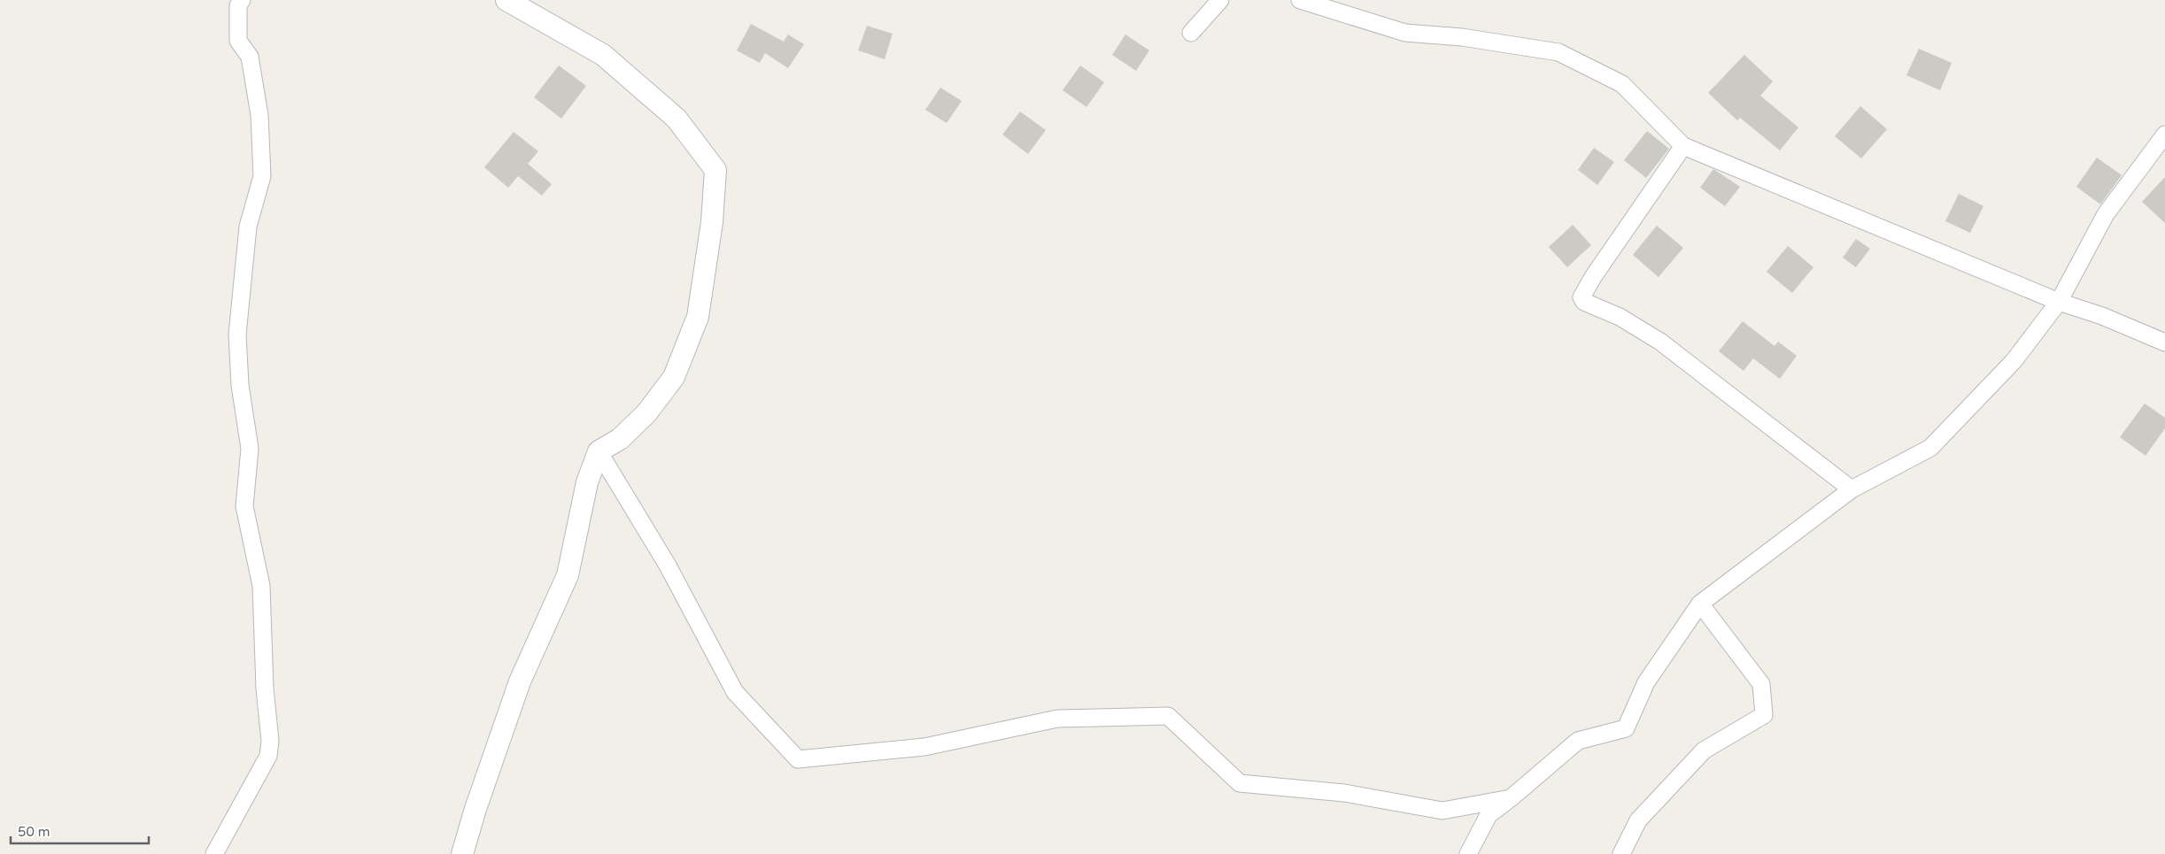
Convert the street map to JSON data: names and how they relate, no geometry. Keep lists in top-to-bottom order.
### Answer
{
  "scale_bar": "50 m"
}
